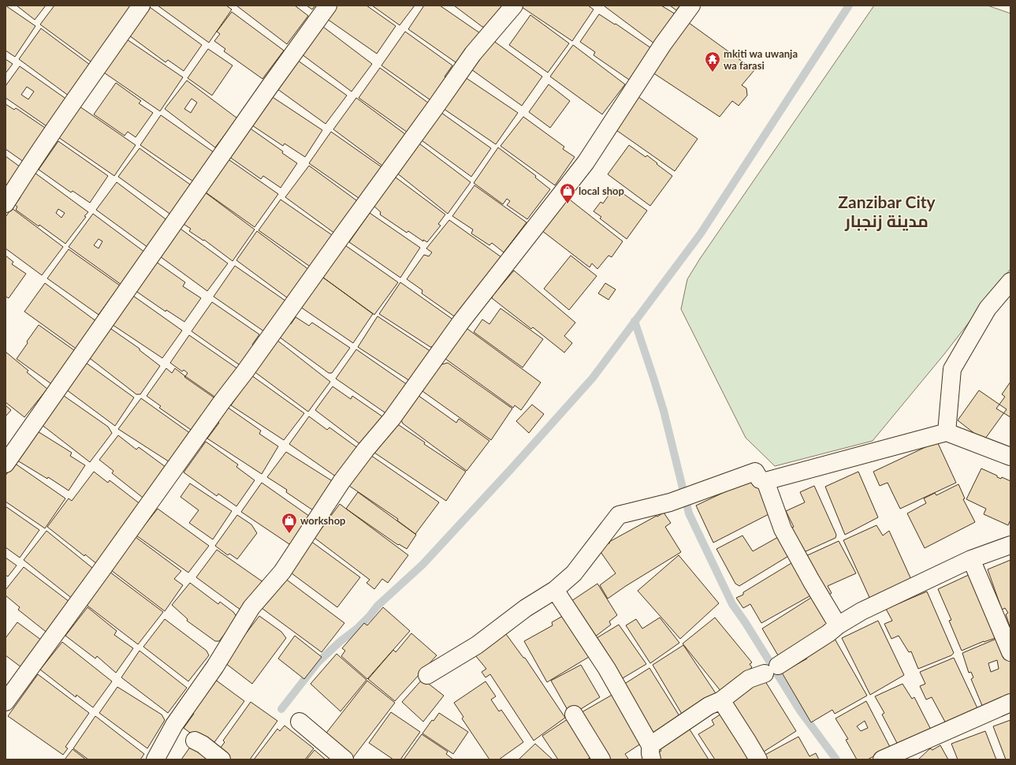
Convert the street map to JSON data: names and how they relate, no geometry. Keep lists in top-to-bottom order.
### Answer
{
  "districts": ["Zanzibar City مدينة زنجبار"],
  "places": {
    "temple": ["mkiti wa uwanja wa farasi"],
    "shop": ["local shop", "workshop"]
  }
}
